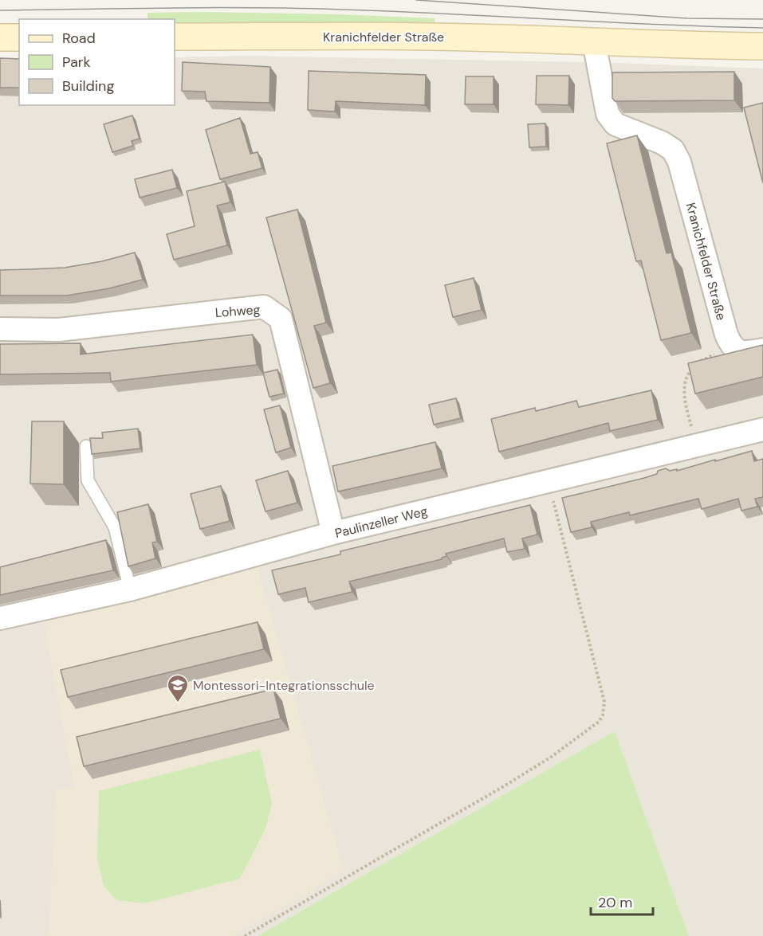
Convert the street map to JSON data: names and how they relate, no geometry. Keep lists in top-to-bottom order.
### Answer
{
  "streets": {
    "main road": ["Kranichfelder Straße"],
    "street": ["Lohweg", "Paulinzeller Weg"]
  },
  "crossings": [
    ["Lohweg", "Paulinzeller Weg"]
  ],
  "places": {
    "school or university": ["Montessori-Integrationsschule"]
  },
  "legend": ["Road", "Park", "Building"],
  "scale_bar": "20 m"
}
